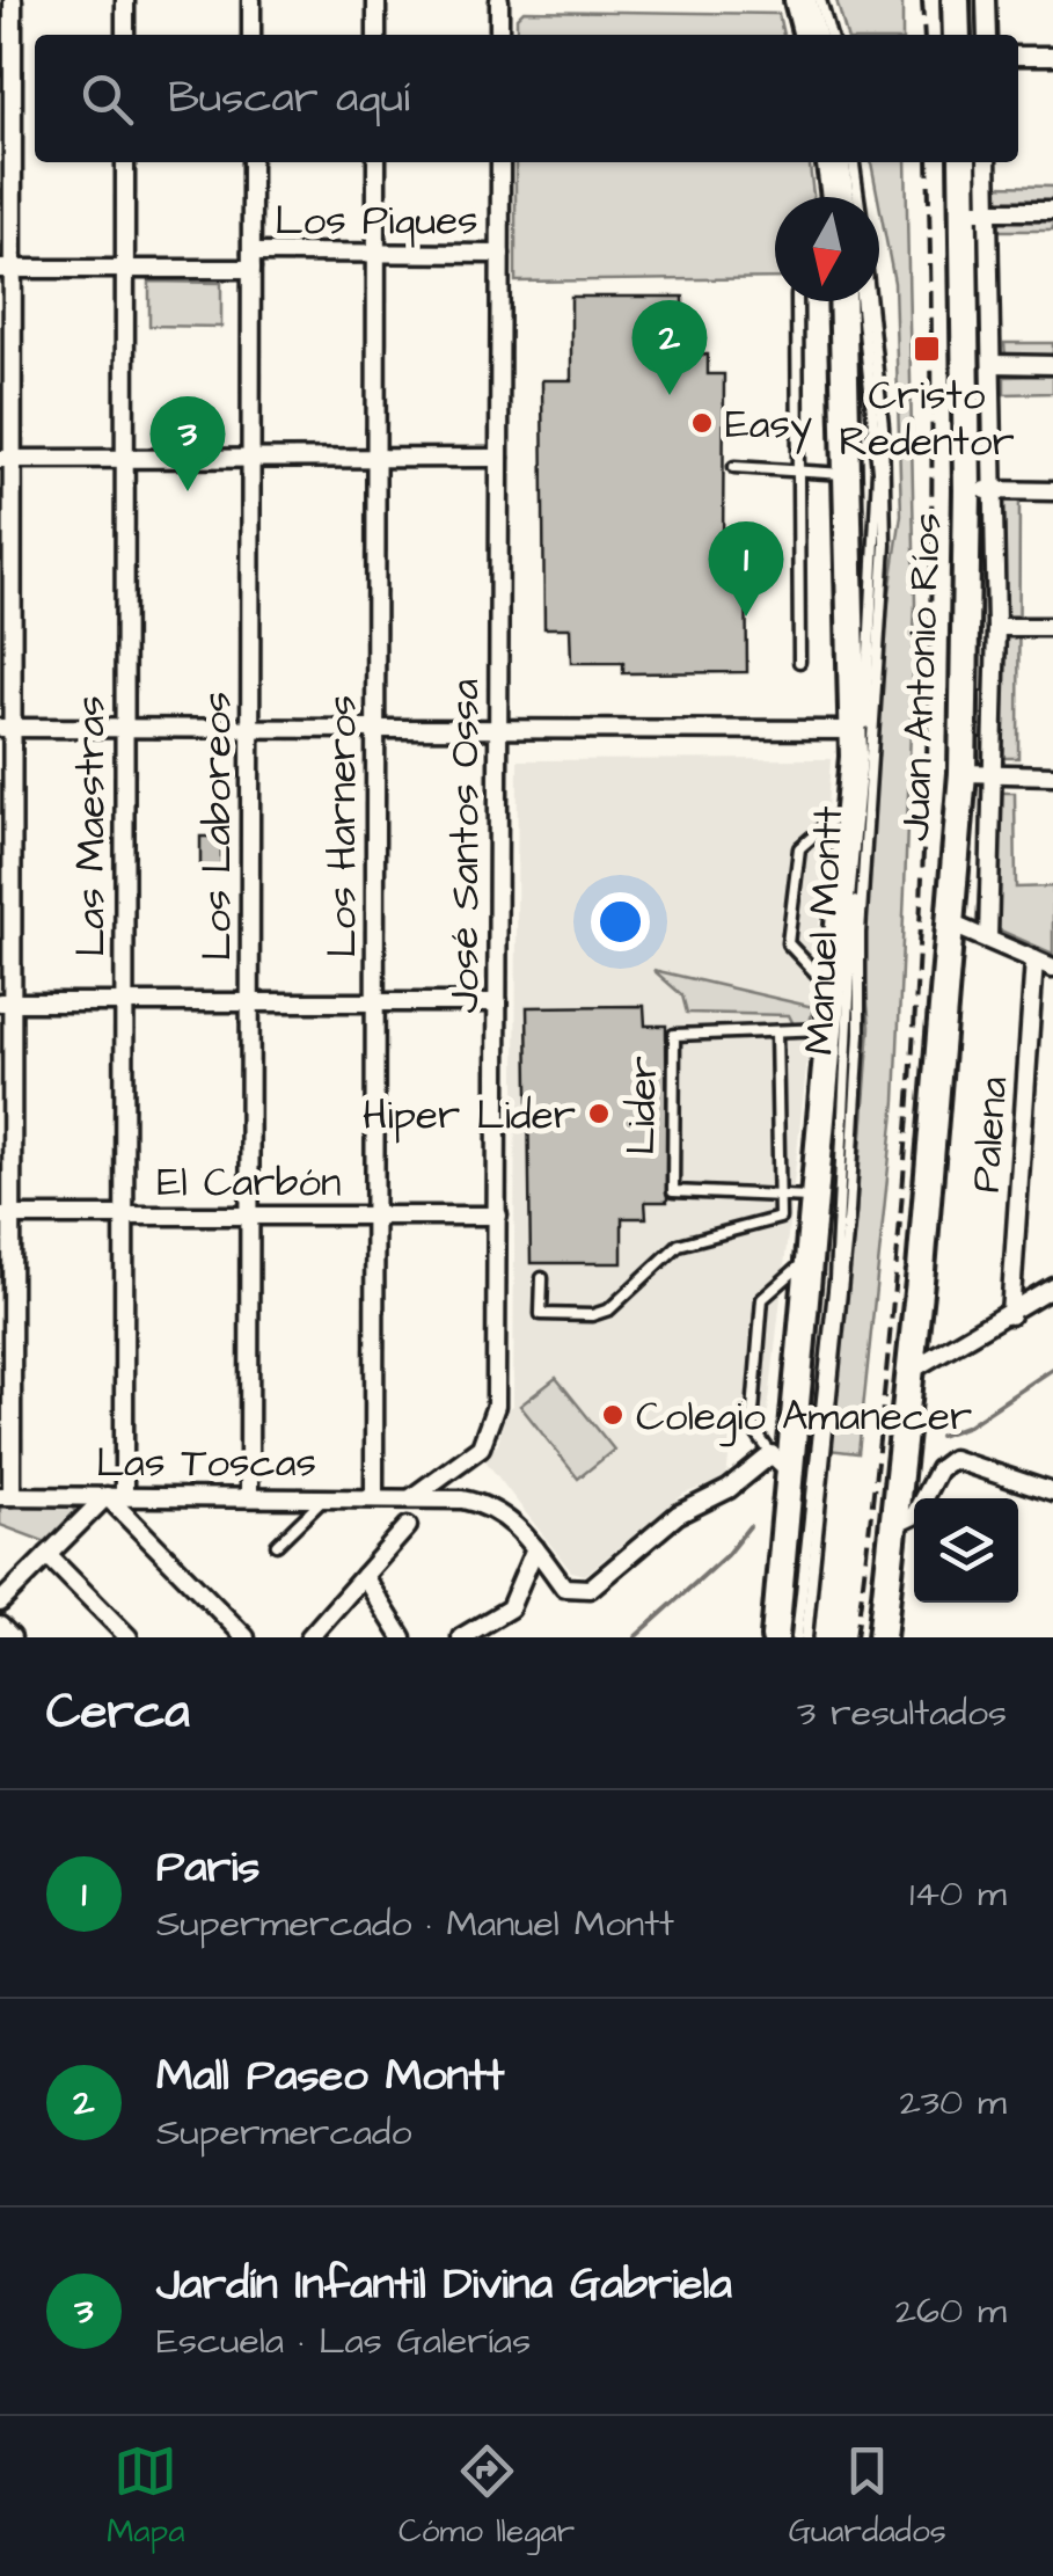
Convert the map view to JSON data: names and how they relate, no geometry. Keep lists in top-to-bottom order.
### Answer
{
  "streets": {
    "main road": ["Juan Antonio Ríos", "Manuel Montt"],
    "street": [
      "Los Piques",
      "Las Maestras",
      "Los Laboreos",
      "Los Harneros",
      "José Santos Ossa",
      "Palena",
      "El Carbón",
      "Las Toscas"
    ],
    "lane": ["Lider"]
  },
  "crossings": [
    ["Los Piques", "Las Maestras"],
    ["Los Piques", "Los Laboreos"],
    ["Los Piques", "Los Harneros"],
    ["Los Piques", "José Santos Ossa"],
    ["Las Maestras", "El Carbón"],
    ["Las Maestras", "Las Toscas"],
    ["Los Laboreos", "El Carbón"],
    ["Los Laboreos", "Las Toscas"],
    ["Los Harneros", "El Carbón"],
    ["Los Harneros", "Las Toscas"],
    ["José Santos Ossa", "El Carbón"],
    ["José Santos Ossa", "Las Toscas"],
    ["Manuel Montt", "Lider"],
    ["Manuel Montt", "Las Toscas"]
  ],
  "places": {
    "transit": ["Cristo Redentor"],
    "other": ["Easy", "Hiper Lider", "Colegio Amanecer"]
  },
  "north": "bottom",
  "page": {
    "search": "Buscar aquí",
    "pins": ["2", "3", "1"],
    "heading": ["Cerca", "3 resultados"],
    "list": [
      {
        "mark": "1",
        "name": "Paris",
        "note": "Supermercado · Manuel Montt",
        "value": "140 m"
      },
      {
        "mark": "2",
        "name": "Mall Paseo Montt",
        "note": "Supermercado",
        "value": "230 m"
      },
      {
        "mark": "3",
        "name": "Jardín Infantil Divina Gabriela",
        "note": "Escuela · Las Galerías",
        "value": "260 m"
      }
    ],
    "nav": ["Mapa", "Cómo llegar", "Guardados"]
  }
}
